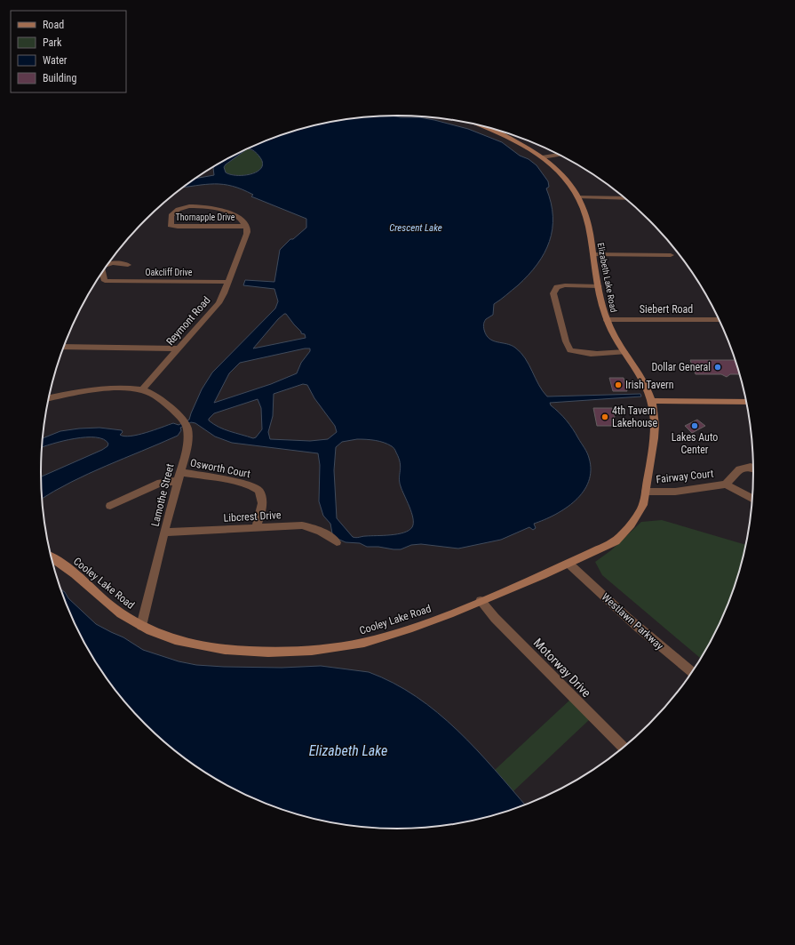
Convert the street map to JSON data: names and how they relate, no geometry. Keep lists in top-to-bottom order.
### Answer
{
  "streets": {
    "main road": ["Elizabeth Lake Road", "Cooley Lake Road"],
    "street": [
      "Thornapple Drive",
      "Oakcliff Drive",
      "Siebert Road",
      "Reymont Road",
      "Osworth Court",
      "Fairway Court",
      "Lamothe Street",
      "Libcrest Drive",
      "Westlawn Parkway",
      "Motorway Drive"
    ]
  },
  "crossings": [
    ["Thornapple Drive", "Reymont Road"],
    ["Oakcliff Drive", "Reymont Road"],
    ["Elizabeth Lake Road", "Siebert Road"],
    ["Elizabeth Lake Road", "Cooley Lake Road"],
    ["Reymont Road", "Lamothe Street"],
    ["Osworth Court", "Lamothe Street"],
    ["Osworth Court", "Libcrest Drive"],
    ["Fairway Court", "Cooley Lake Road"],
    ["Lamothe Street", "Libcrest Drive"],
    ["Lamothe Street", "Cooley Lake Road"],
    ["Cooley Lake Road", "Westlawn Parkway"],
    ["Cooley Lake Road", "Motorway Drive"]
  ],
  "water": ["Crescent Lake", "Elizabeth Lake"],
  "places": [
    "Dollar General",
    "Irish Tavern",
    "4th Tavern Lakehouse",
    "Lakes Auto Center"
  ],
  "legend": [
    "Road",
    "Park",
    "Water",
    "Building"
  ]
}
